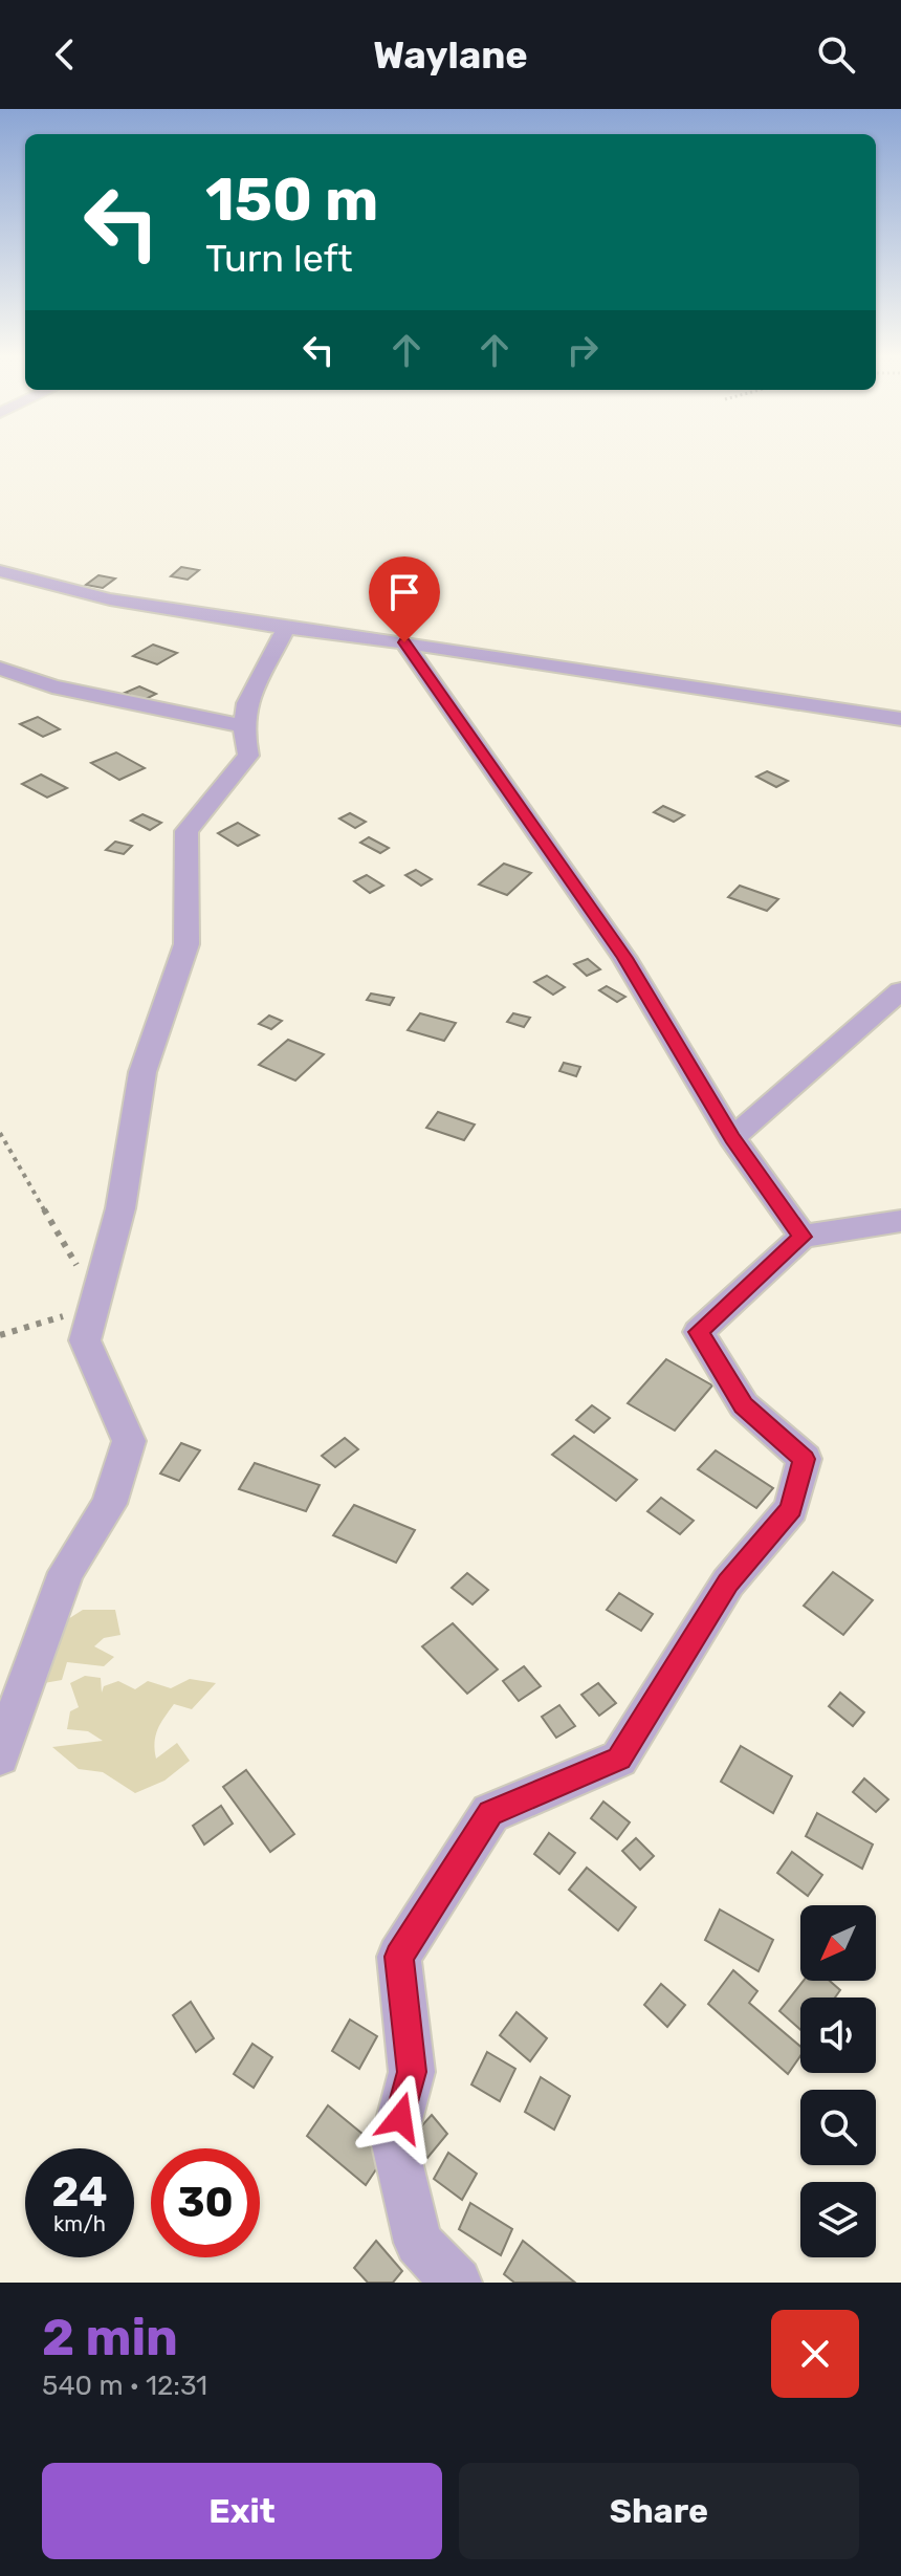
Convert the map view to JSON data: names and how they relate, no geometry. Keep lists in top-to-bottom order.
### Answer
{
  "north": "bottom left",
  "page": {
    "header": "Waylane",
    "turn": ["150 m", "Turn left"],
    "speed": "24 km/h",
    "limit": "30",
    "heading": ["2 min", "540 m · 12:31"],
    "buttons": ["Exit", "Share"]
  }
}
